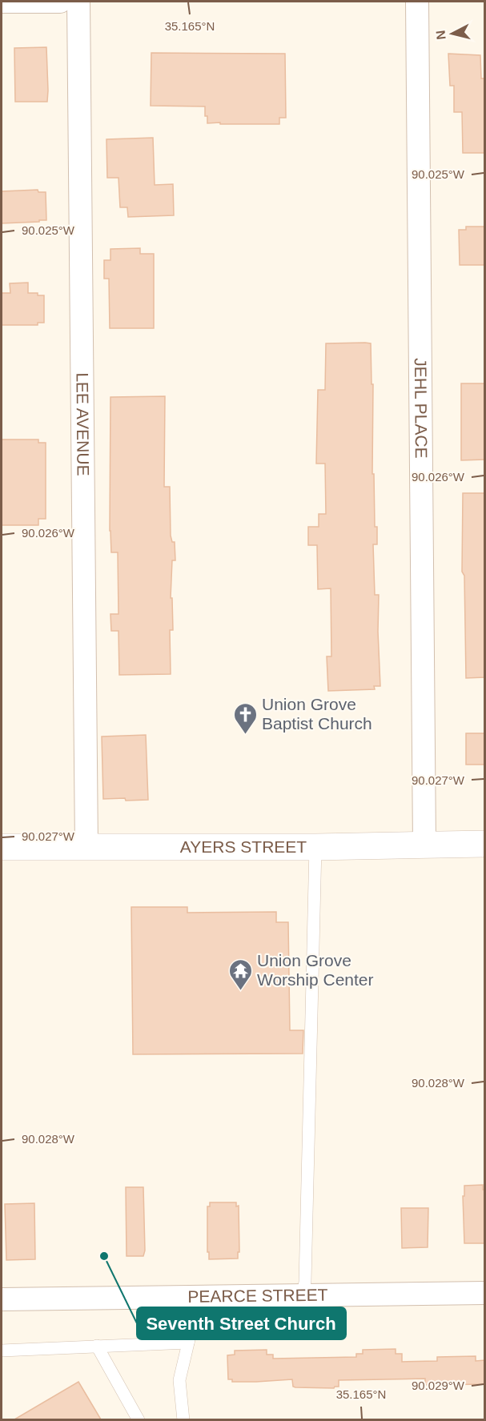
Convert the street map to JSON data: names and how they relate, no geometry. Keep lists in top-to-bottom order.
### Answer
{
  "streets": {
    "street": [
      "JEHL PLACE",
      "LEE AVENUE",
      "AYERS STREET",
      "PEARCE STREET"
    ]
  },
  "crossings": [
    ["JEHL PLACE", "AYERS STREET"],
    ["LEE AVENUE", "AYERS STREET"]
  ],
  "places": {
    "church": ["Union Grove Baptist Church"],
    "temple": ["Union Grove Worship Center"],
    "other": ["Seventh Street Church"]
  },
  "north": "left",
  "coordinates": [
    "35.165°N",
    "90.025°W",
    "90.026°W",
    "90.027°W",
    "90.028°W",
    "90.029°W"
  ]
}
